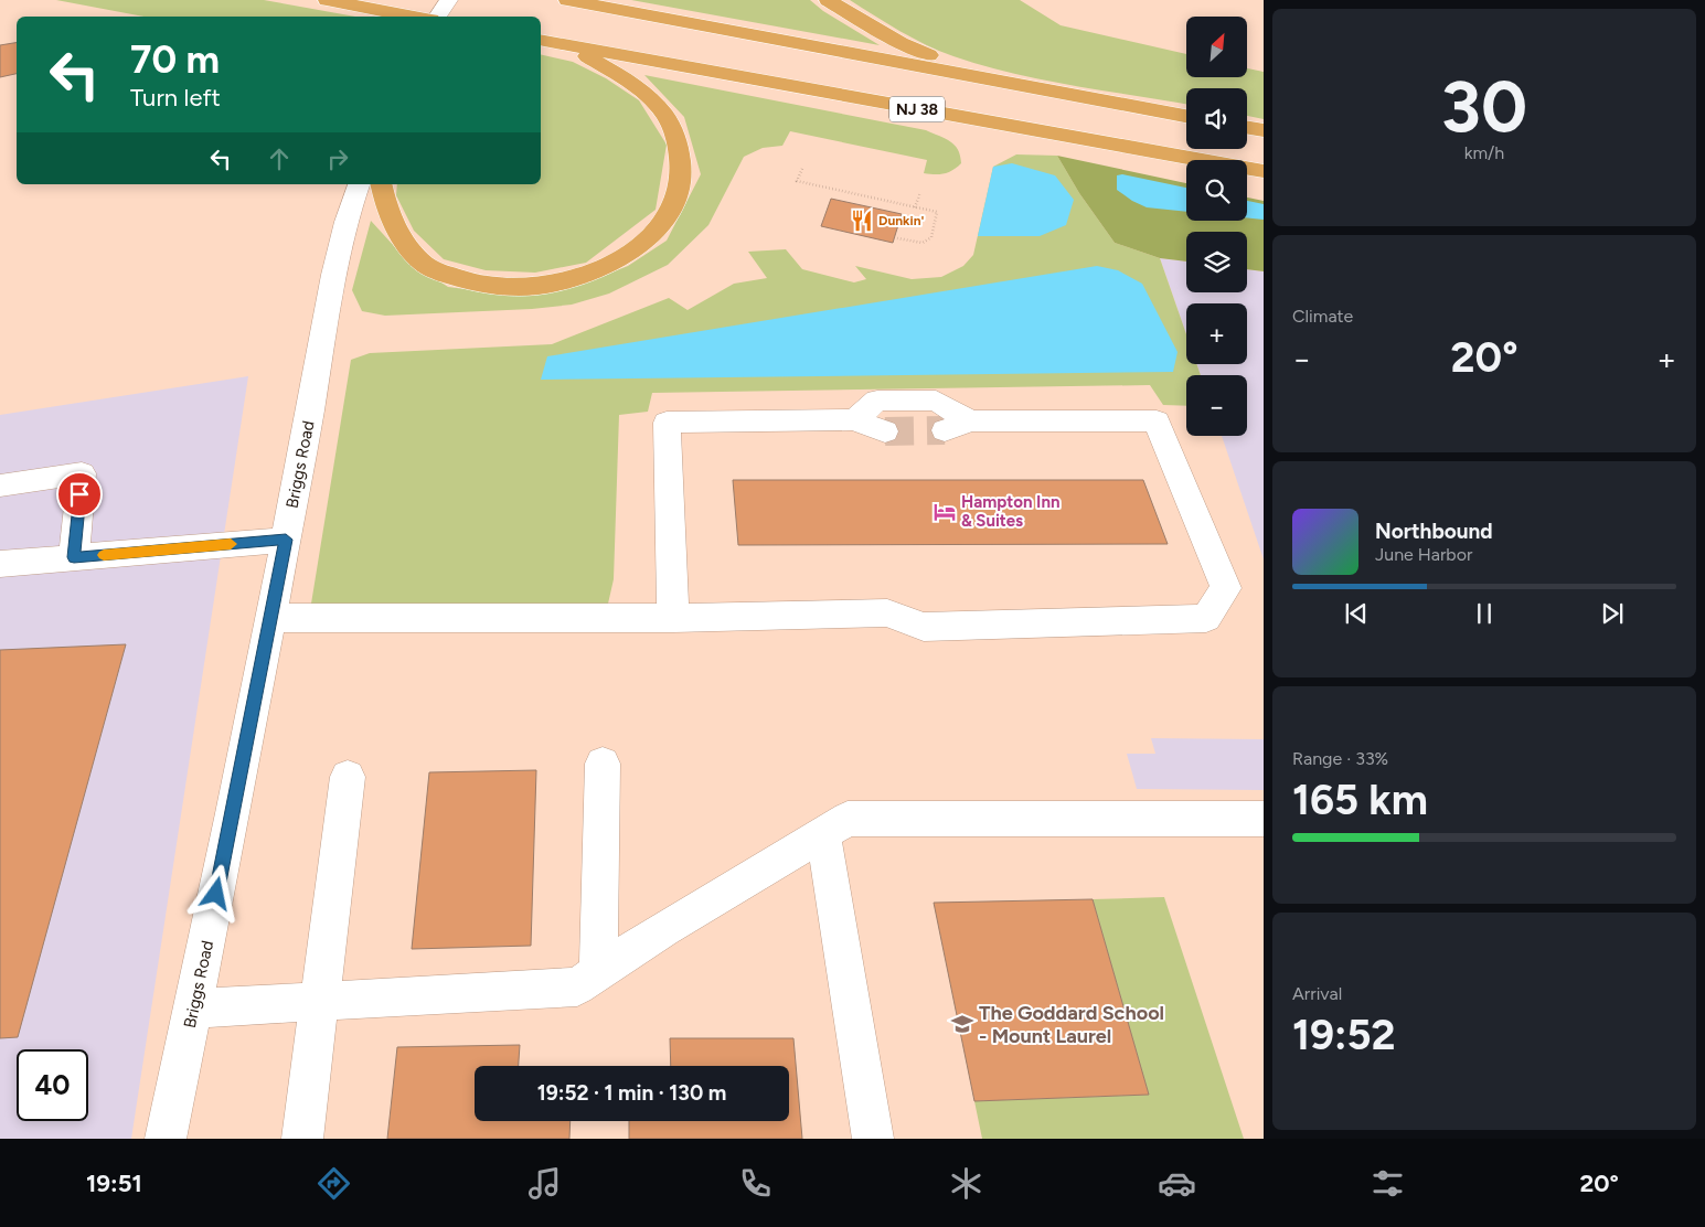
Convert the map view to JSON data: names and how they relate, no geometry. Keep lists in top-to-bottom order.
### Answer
{
  "streets": {
    "highway": ["NJ 38"],
    "street": ["Briggs Road"]
  },
  "places": {
    "restaurant": ["Dunkin'"],
    "hotel": ["Hampton Inn & Suites"],
    "school or university": ["The Goddard School - Mount Laurel"]
  },
  "north": "top right",
  "page": {
    "tile": [
      ["30", "km/h"],
      "Climate",
      ["Range · 33%", "165 km"],
      ["Arrival", "19:52"]
    ],
    "map_buttons": ["+", "−"],
    "turn": ["70 m", "Turn left"],
    "heat": ["−", "20°", "+"],
    "song": ["Northbound", "June Harbor"],
    "limit": "40",
    "trip": "19:52 · 1 min · 130 m",
    "tabs": ["19:51", "20°"]
  }
}
